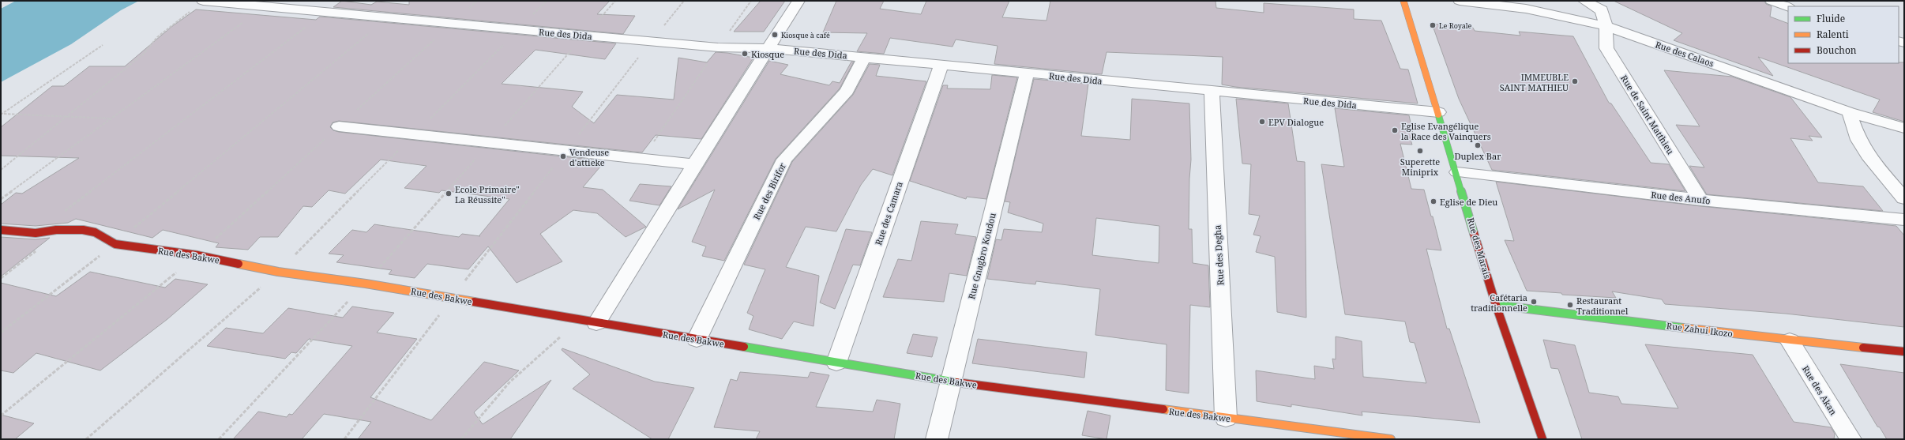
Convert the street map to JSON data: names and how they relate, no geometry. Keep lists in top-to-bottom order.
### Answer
{
  "streets": {
    "street": [
      "Rue des Dida",
      "Rue des Calaos",
      "Rue de Saint Matthieu",
      "Rue des Birifor",
      "Rue des Anufo",
      "Rue des Camara",
      "Rue des Marais",
      "Rue des Bakwe",
      "Rue des Degha",
      "Rue Gnagbro Koudou",
      "Rue Zahui Ikozo",
      "Rue des Akan"
    ]
  },
  "crossings": [
    ["Rue des Dida", "Rue des Birifor"],
    ["Rue des Dida", "Rue des Camara"],
    ["Rue des Dida", "Rue des Marais"],
    ["Rue des Dida", "Rue des Degha"],
    ["Rue des Dida", "Rue Gnagbro Koudou"],
    ["Rue des Calaos", "Rue de Saint Matthieu"],
    ["Rue de Saint Matthieu", "Rue des Anufo"],
    ["Rue des Birifor", "Rue des Bakwe"],
    ["Rue des Anufo", "Rue des Marais"],
    ["Rue des Camara", "Rue des Bakwe"],
    ["Rue des Marais", "Rue Zahui Ikozo"],
    ["Rue des Bakwe", "Rue des Degha"],
    ["Rue des Bakwe", "Rue Gnagbro Koudou"],
    ["Rue Zahui Ikozo", "Rue des Akan"]
  ],
  "places": [
    "Le Royale",
    "Kiosque à café",
    "Kiosque",
    "IMMEUBLE SAINT MATHIEU",
    "EPV Dialogue",
    "Eglise Evangélique la Race des Vainquers",
    "Duplex Bar",
    "Superette Miniprix",
    "Vendeuse d'attieke",
    "Ecole Primaire\" La Réussite\"",
    "Eglise de Dieu",
    "Cafétaria traditionnelle",
    "Restaurant Traditionnel"
  ],
  "legend": ["Fluide", "Ralenti", "Bouchon"]
}
